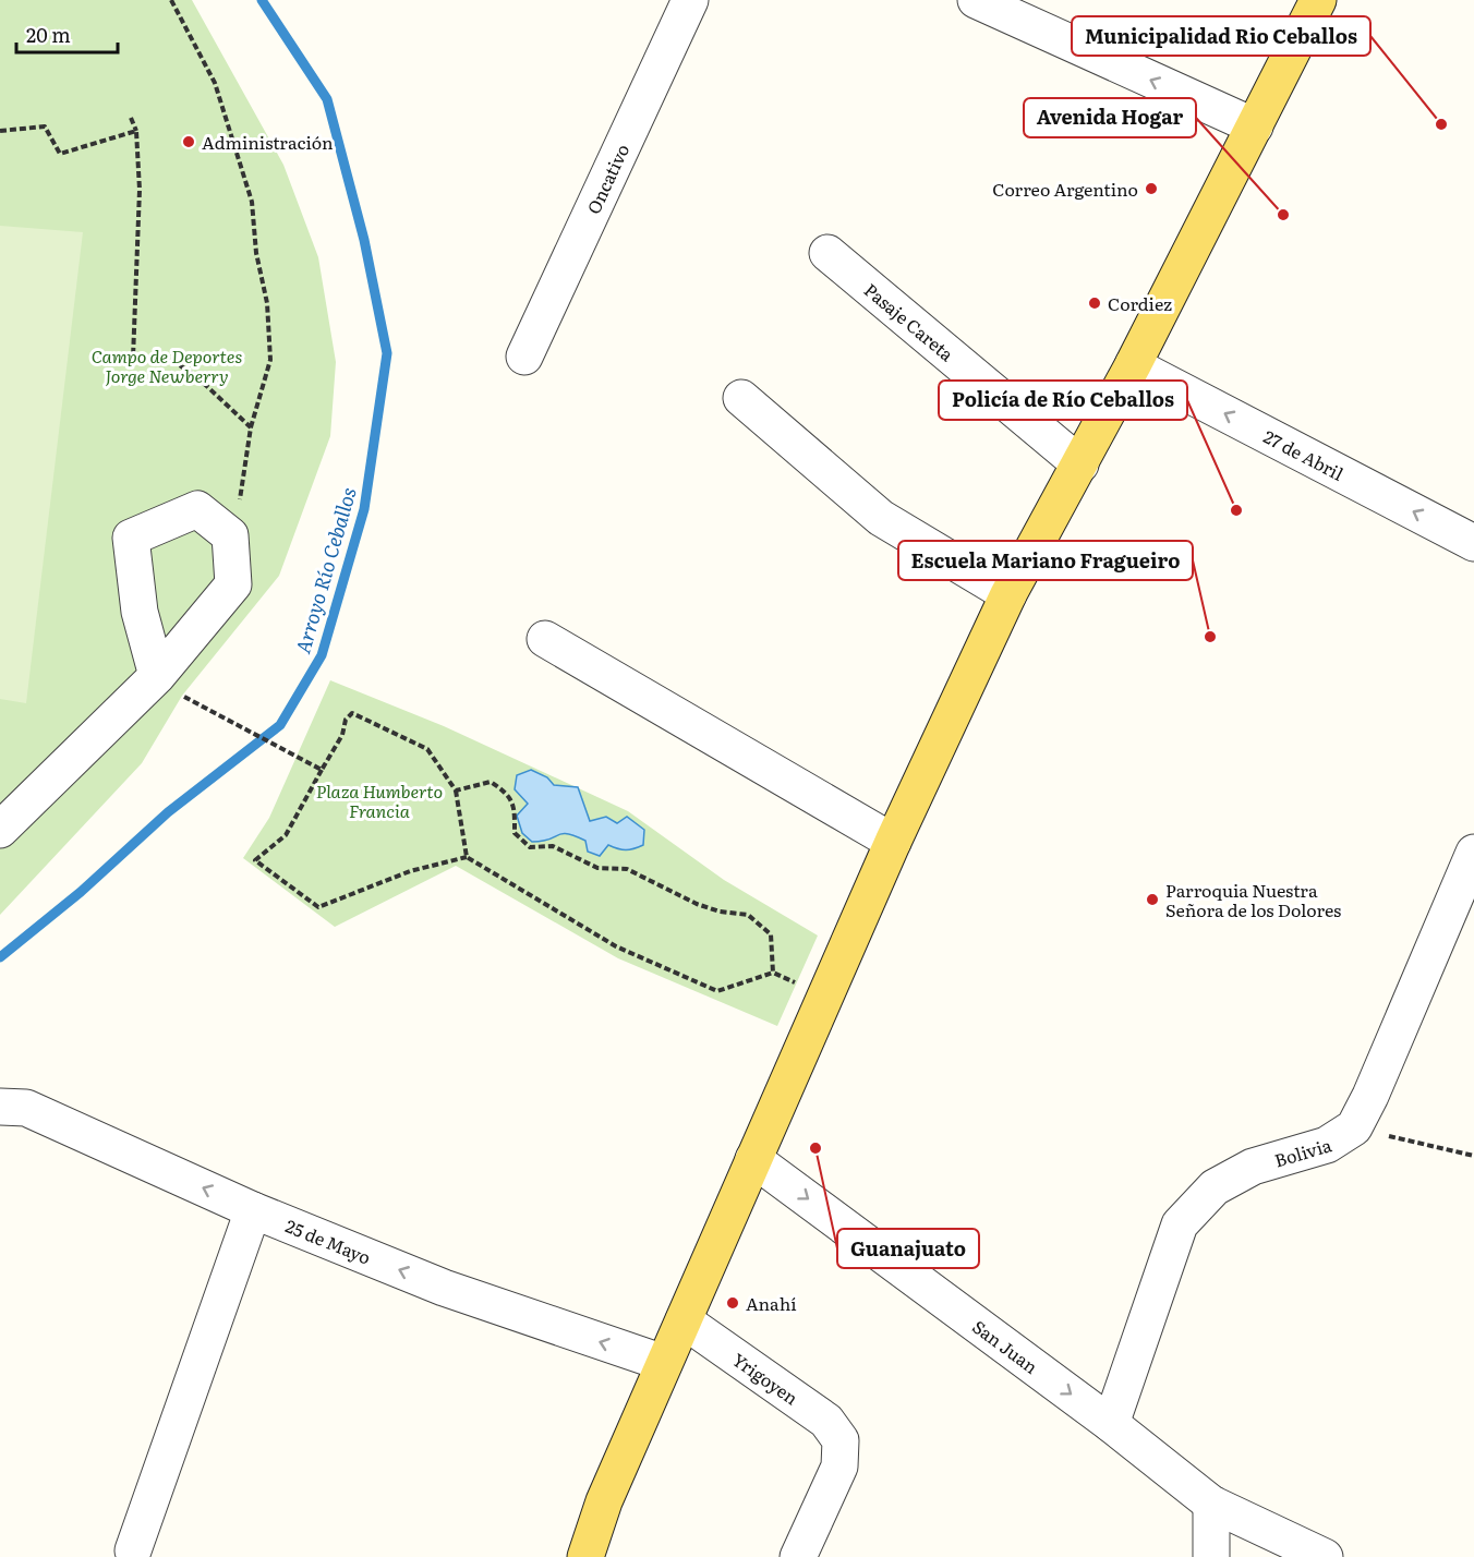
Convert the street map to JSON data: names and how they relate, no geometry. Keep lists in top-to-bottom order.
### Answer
{
  "streets": {
    "street": [
      "Oncativo",
      "Pasaje Careta",
      "27 de Abril",
      "Bolivia",
      "25 de Mayo",
      "San Juan",
      "Yrigoyen"
    ]
  },
  "crossings": [
    ["Bolivia", "San Juan"]
  ],
  "one_way": ["27 de Abril", "25 de Mayo", "San Juan"],
  "water": ["Arroyo Río Ceballos"],
  "parks": ["Campo de Deportes Jorge Newberry", "Plaza Humberto Francia"],
  "places": [
    "Municipalidad Rio Ceballos",
    "Administración",
    "Correo Argentino",
    "Avenida Hogar",
    "Cordiez",
    "Policía de Río Ceballos",
    "Escuela Mariano Fragueiro",
    "Parroquia Nuestra Señora de los Dolores",
    "Guanajuato",
    "Anahí"
  ],
  "scale_bar": "20 m"
}
